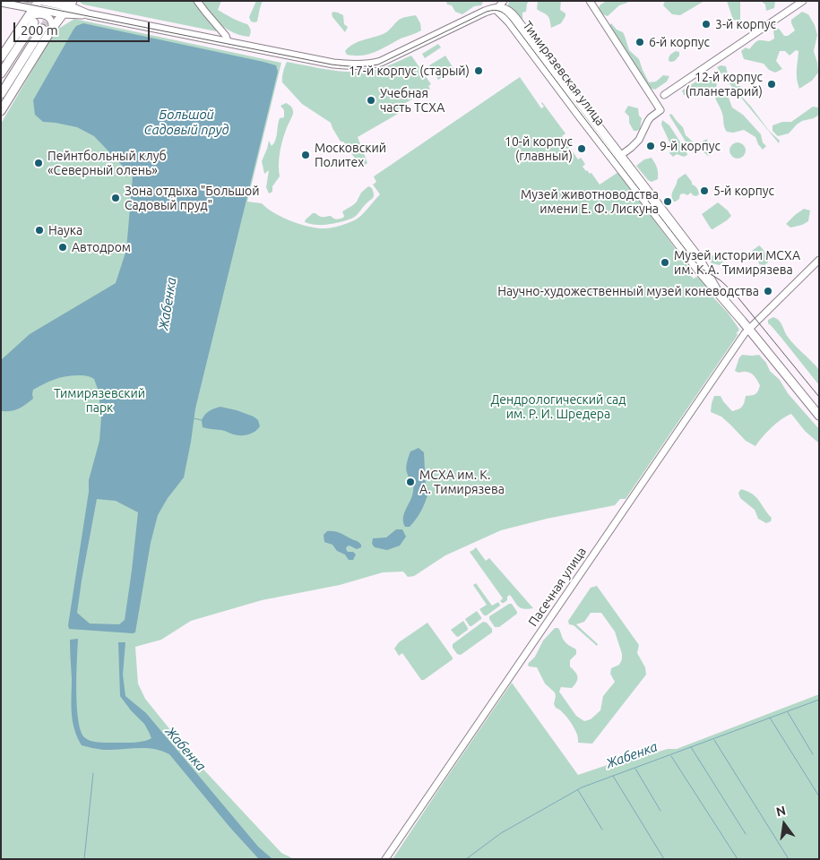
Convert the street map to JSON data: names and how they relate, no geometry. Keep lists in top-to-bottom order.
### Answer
{
  "streets": {
    "main road": ["Тимирязевская улица"],
    "street": ["Пасечная улица"]
  },
  "crossings": [
    ["Тимирязевская улица", "Пасечная улица"]
  ],
  "water": ["Большой Садовый пруд", "Жабенка"],
  "parks": ["Тимирязевский парк", "Дендрологический сад им. Р. И. Шредера"],
  "places": [
    "3-й корпус",
    "6-й корпус",
    "17-й корпус (старый)",
    "12-й корпус (планетарий)",
    "Учебная часть ТСХА",
    "9-й корпус",
    "10-й корпус (главный)",
    "Московский Политех",
    "Пейнтбольный клуб «Северный олень»",
    "5-й корпус",
    "Зона отдыха \"Большой Садовый пруд\"",
    "Музей животноводства имени Е. Ф. Лискуна",
    "Наука",
    "Автодром",
    "Музей истории МСХА им. К.А. Тимирязева",
    "Научно-художественный музей коневодства",
    "МСХА им. К. А. Тимирязева"
  ],
  "scale_bar": "200 m",
  "north": "top"
}
